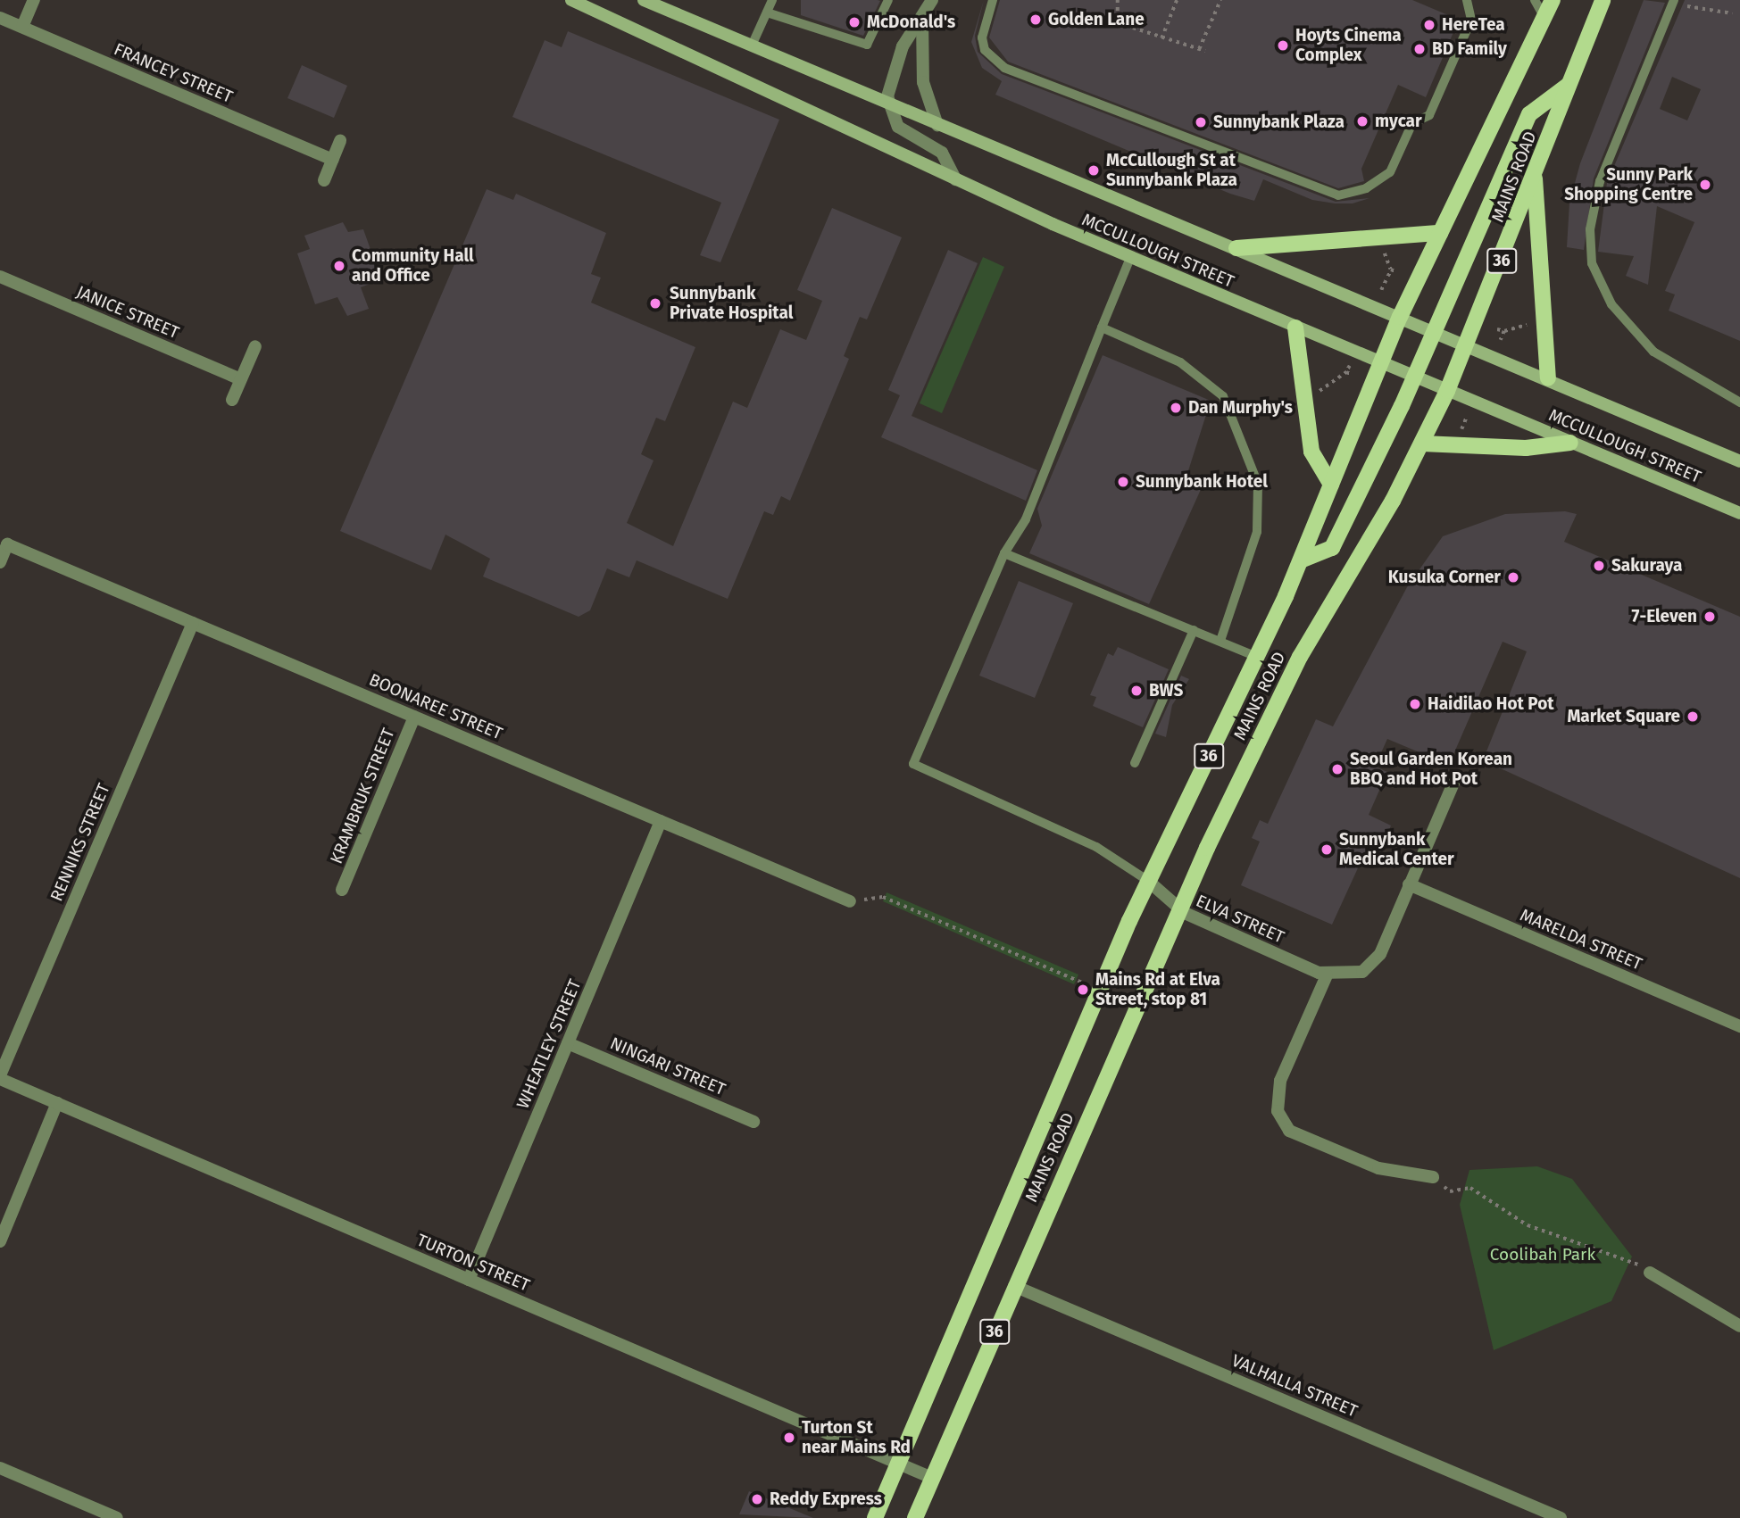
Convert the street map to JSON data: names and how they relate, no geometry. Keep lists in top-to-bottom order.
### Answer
{
  "streets": {
    "main road": ["MAINS ROAD", "MCCULLOUGH STREET", "36"],
    "street": [
      "FRANCEY STREET",
      "JANICE STREET",
      "BOONAREE STREET",
      "KRAMBRUK STREET",
      "RENNIKS STREET",
      "ELVA STREET",
      "MARELDA STREET",
      "WHEATLEY STREET",
      "NINGARI STREET",
      "TURTON STREET",
      "VALHALLA STREET"
    ]
  },
  "crossings": [
    ["MAINS ROAD", "MCCULLOUGH STREET"],
    ["MAINS ROAD", "ELVA STREET"],
    ["MAINS ROAD", "TURTON STREET"],
    ["MAINS ROAD", "VALHALLA STREET"],
    ["BOONAREE STREET", "KRAMBRUK STREET"],
    ["BOONAREE STREET", "RENNIKS STREET"],
    ["BOONAREE STREET", "WHEATLEY STREET"],
    ["RENNIKS STREET", "TURTON STREET"],
    ["WHEATLEY STREET", "NINGARI STREET"],
    ["WHEATLEY STREET", "TURTON STREET"]
  ],
  "parks": ["Coolibah Park"],
  "places": [
    "Golden Lane",
    "McDonald's",
    "HereTea",
    "Hoyts Cinema Complex",
    "BD Family",
    "mycar",
    "Sunnybank Plaza",
    "McCullough St at Sunnybank Plaza",
    "Sunny Park Shopping Centre",
    "Community Hall and Office",
    "Sunnybank Private Hospital",
    "Dan Murphy's",
    "Sunnybank Hotel",
    "Sakuraya",
    "Kusuka Corner",
    "7-Eleven",
    "BWS",
    "Haidilao Hot Pot",
    "Market Square",
    "Seoul Garden Korean BBQ and Hot Pot",
    "Sunnybank Medical Center",
    "Mains Rd at Elva Street, stop 81",
    "Turton St near Mains Rd",
    "Reddy Express"
  ]
}
